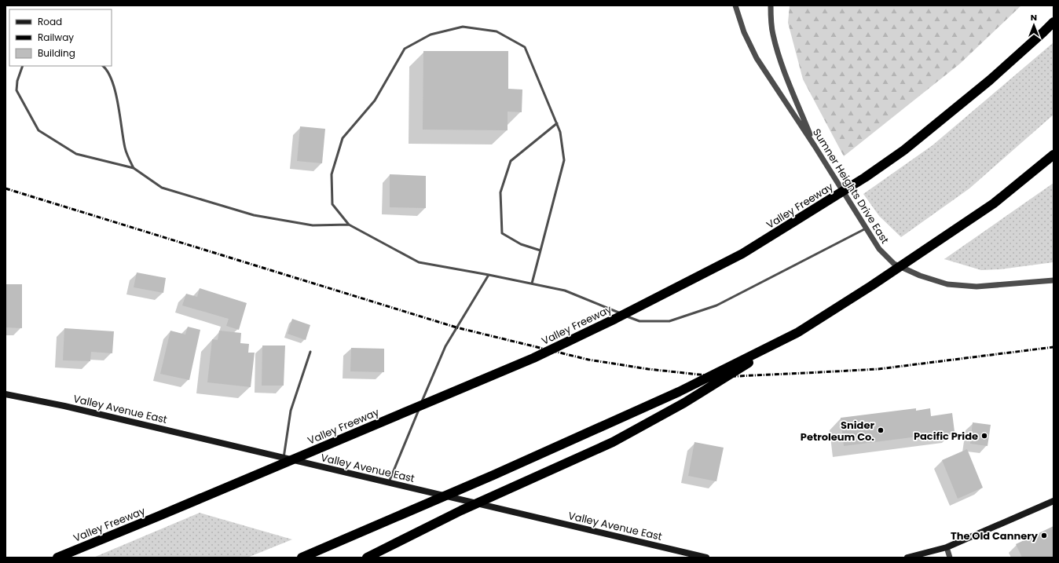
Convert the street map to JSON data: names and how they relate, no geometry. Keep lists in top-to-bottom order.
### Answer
{
  "streets": {
    "highway": ["Valley Freeway"],
    "main road": ["Valley Avenue East"],
    "street": ["Sumner Heights Drive East"]
  },
  "places": ["Snider Petroleum Co.", "Pacific Pride", "The Old Cannery"],
  "legend": ["Road", "Railway", "Building"],
  "north": "top"
}
